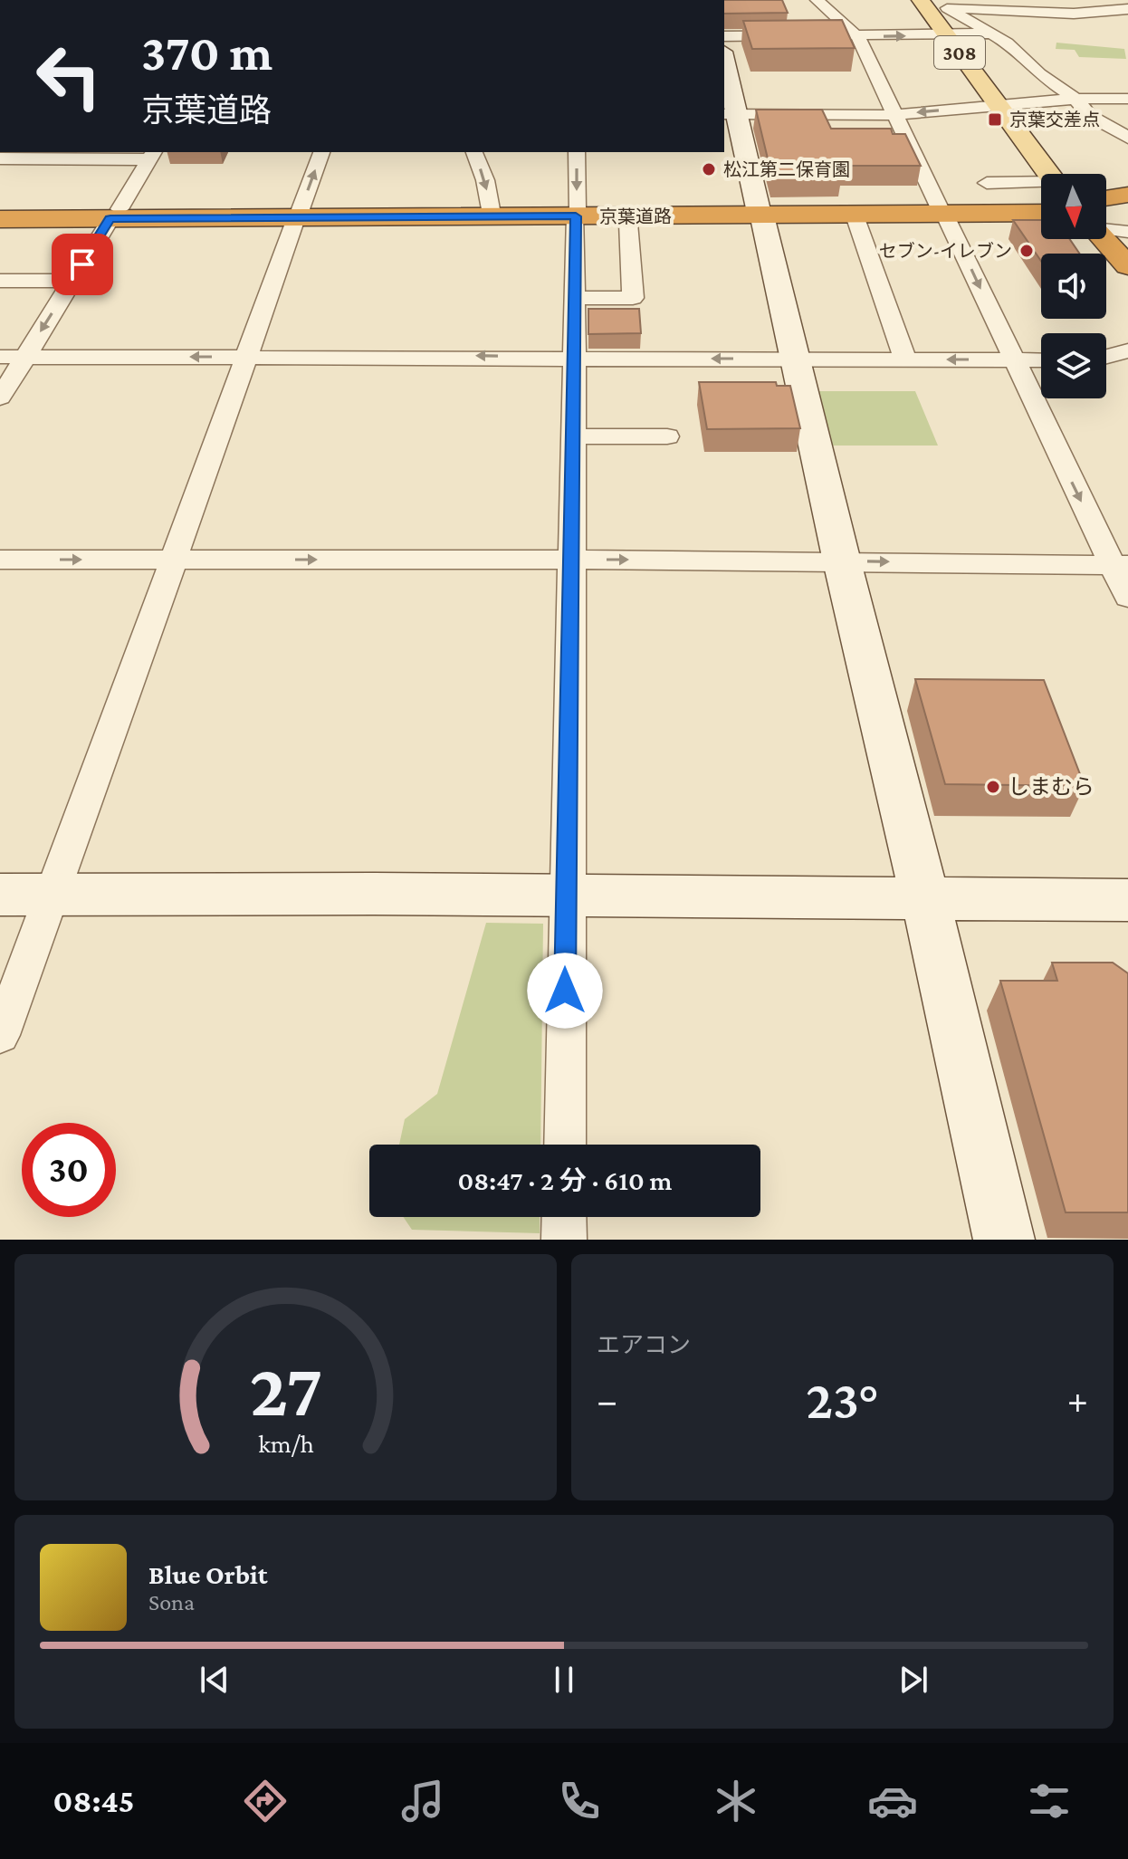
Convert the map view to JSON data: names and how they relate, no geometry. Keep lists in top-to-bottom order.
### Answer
{
  "streets": {
    "highway": ["京葉道路"],
    "main road": ["308"]
  },
  "places": {
    "transit": ["京葉交差点"],
    "other": ["松江第二保育園", "セブン-イレブン", "しまむら"]
  },
  "north": "bottom",
  "page": {
    "turn": ["370 m", "京葉道路"],
    "limit": "30",
    "trip": "08:47 · 2 分 · 610 m",
    "tile": "エアコン",
    "heat": ["−", "23°", "+"],
    "song": ["Blue Orbit", "Sona"],
    "tabs": "08:45",
    "gauge": ["27", "km/h"]
  }
}
